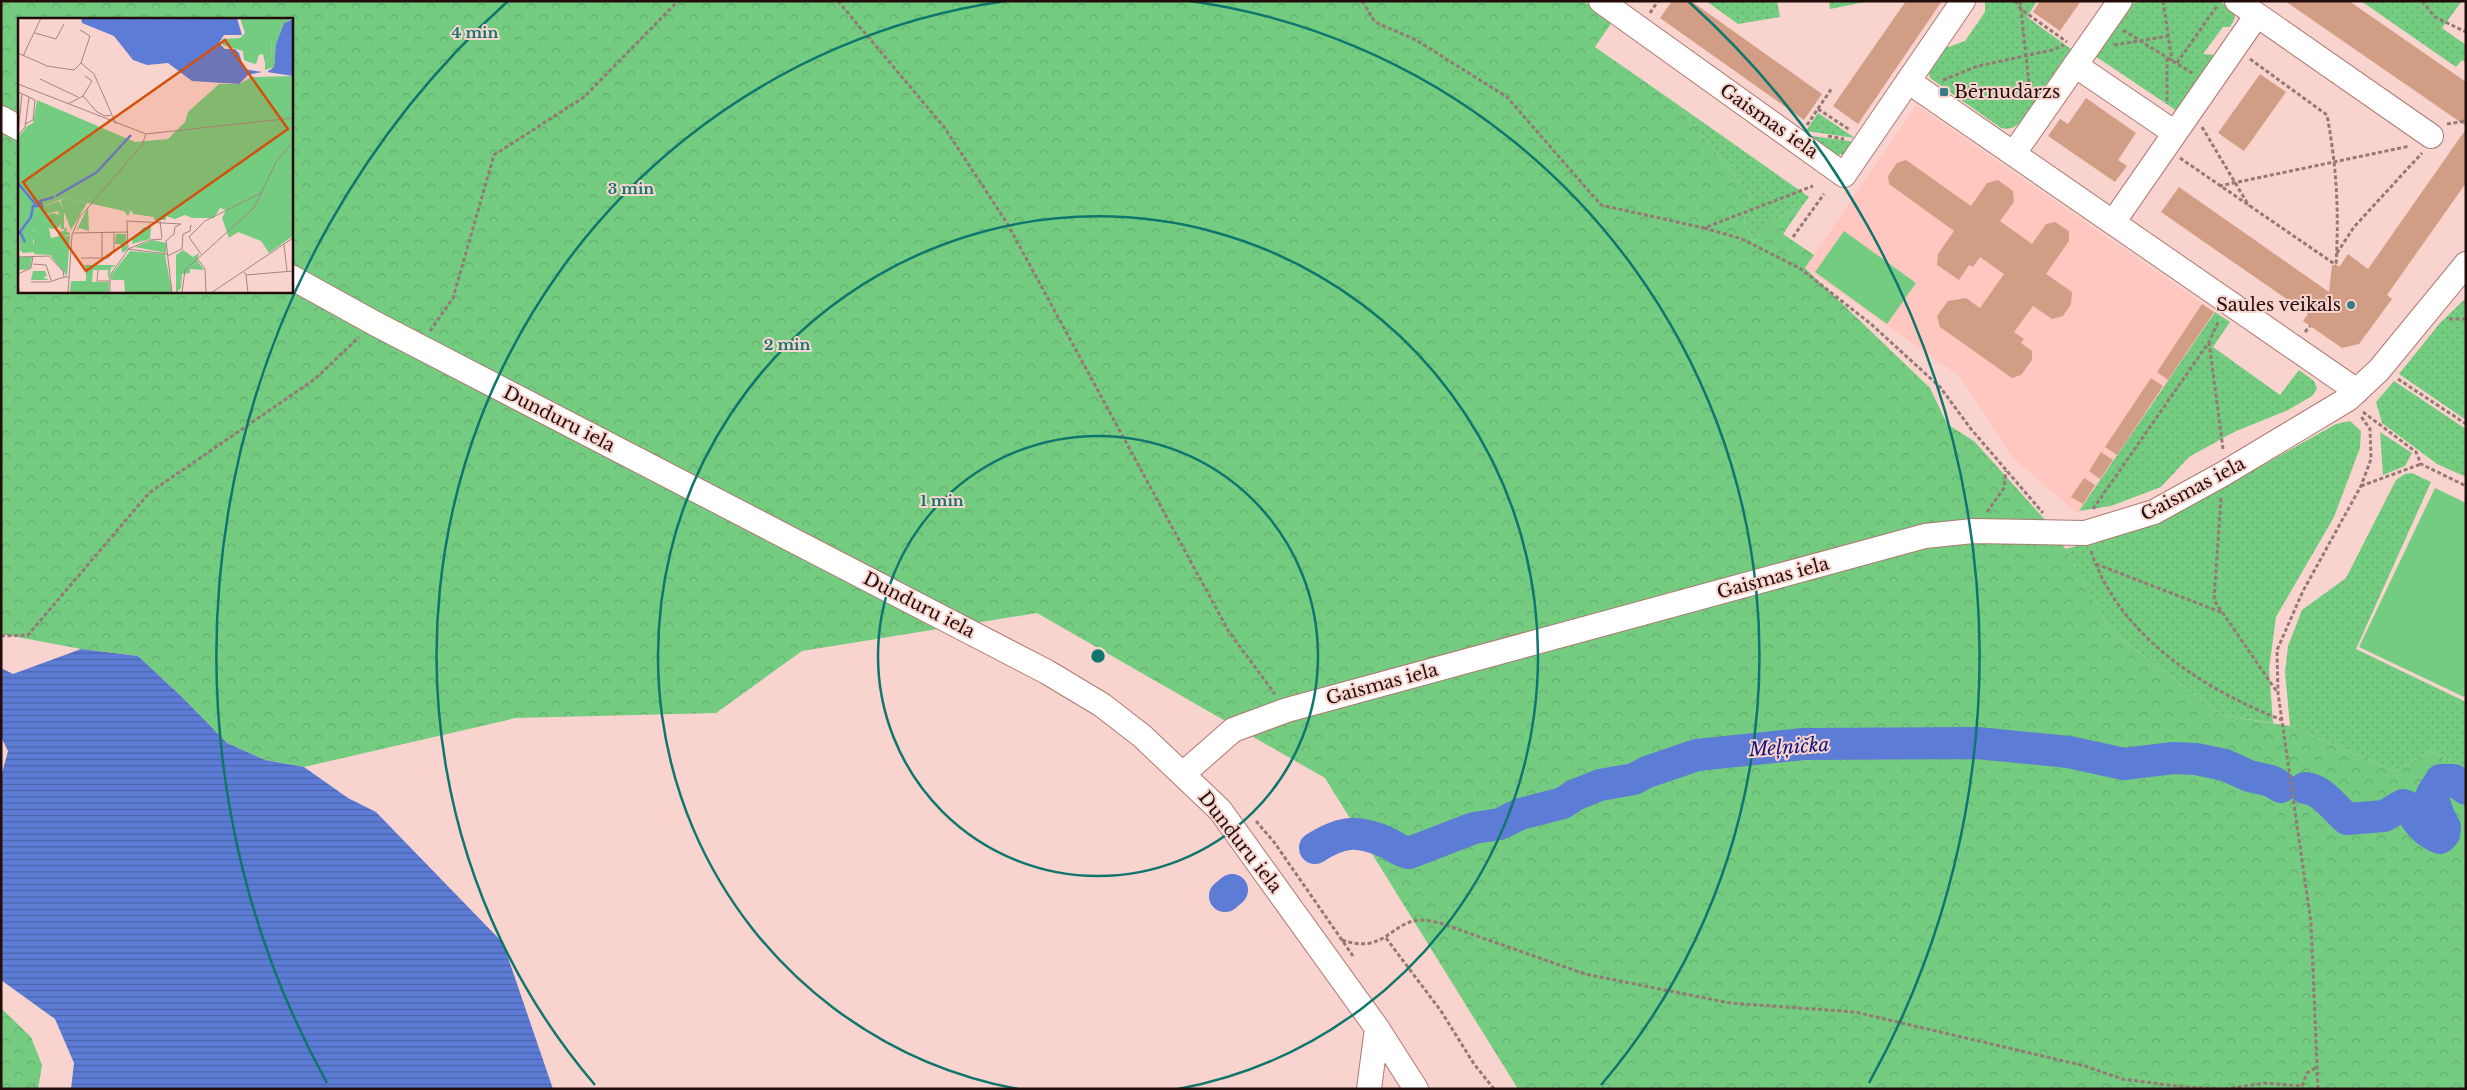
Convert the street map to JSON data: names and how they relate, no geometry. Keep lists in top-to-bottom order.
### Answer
{
  "streets": {
    "street": ["Gaismas iela", "Dunduru iela"]
  },
  "crossings": [
    ["Gaismas iela", "Dunduru iela"]
  ],
  "water": ["Meļņička"],
  "places": {
    "transit": ["Bērnudārzs"],
    "other": ["Saules veikals"]
  },
  "rings": [
    "4 min",
    "3 min",
    "2 min",
    "1 min"
  ]
}
